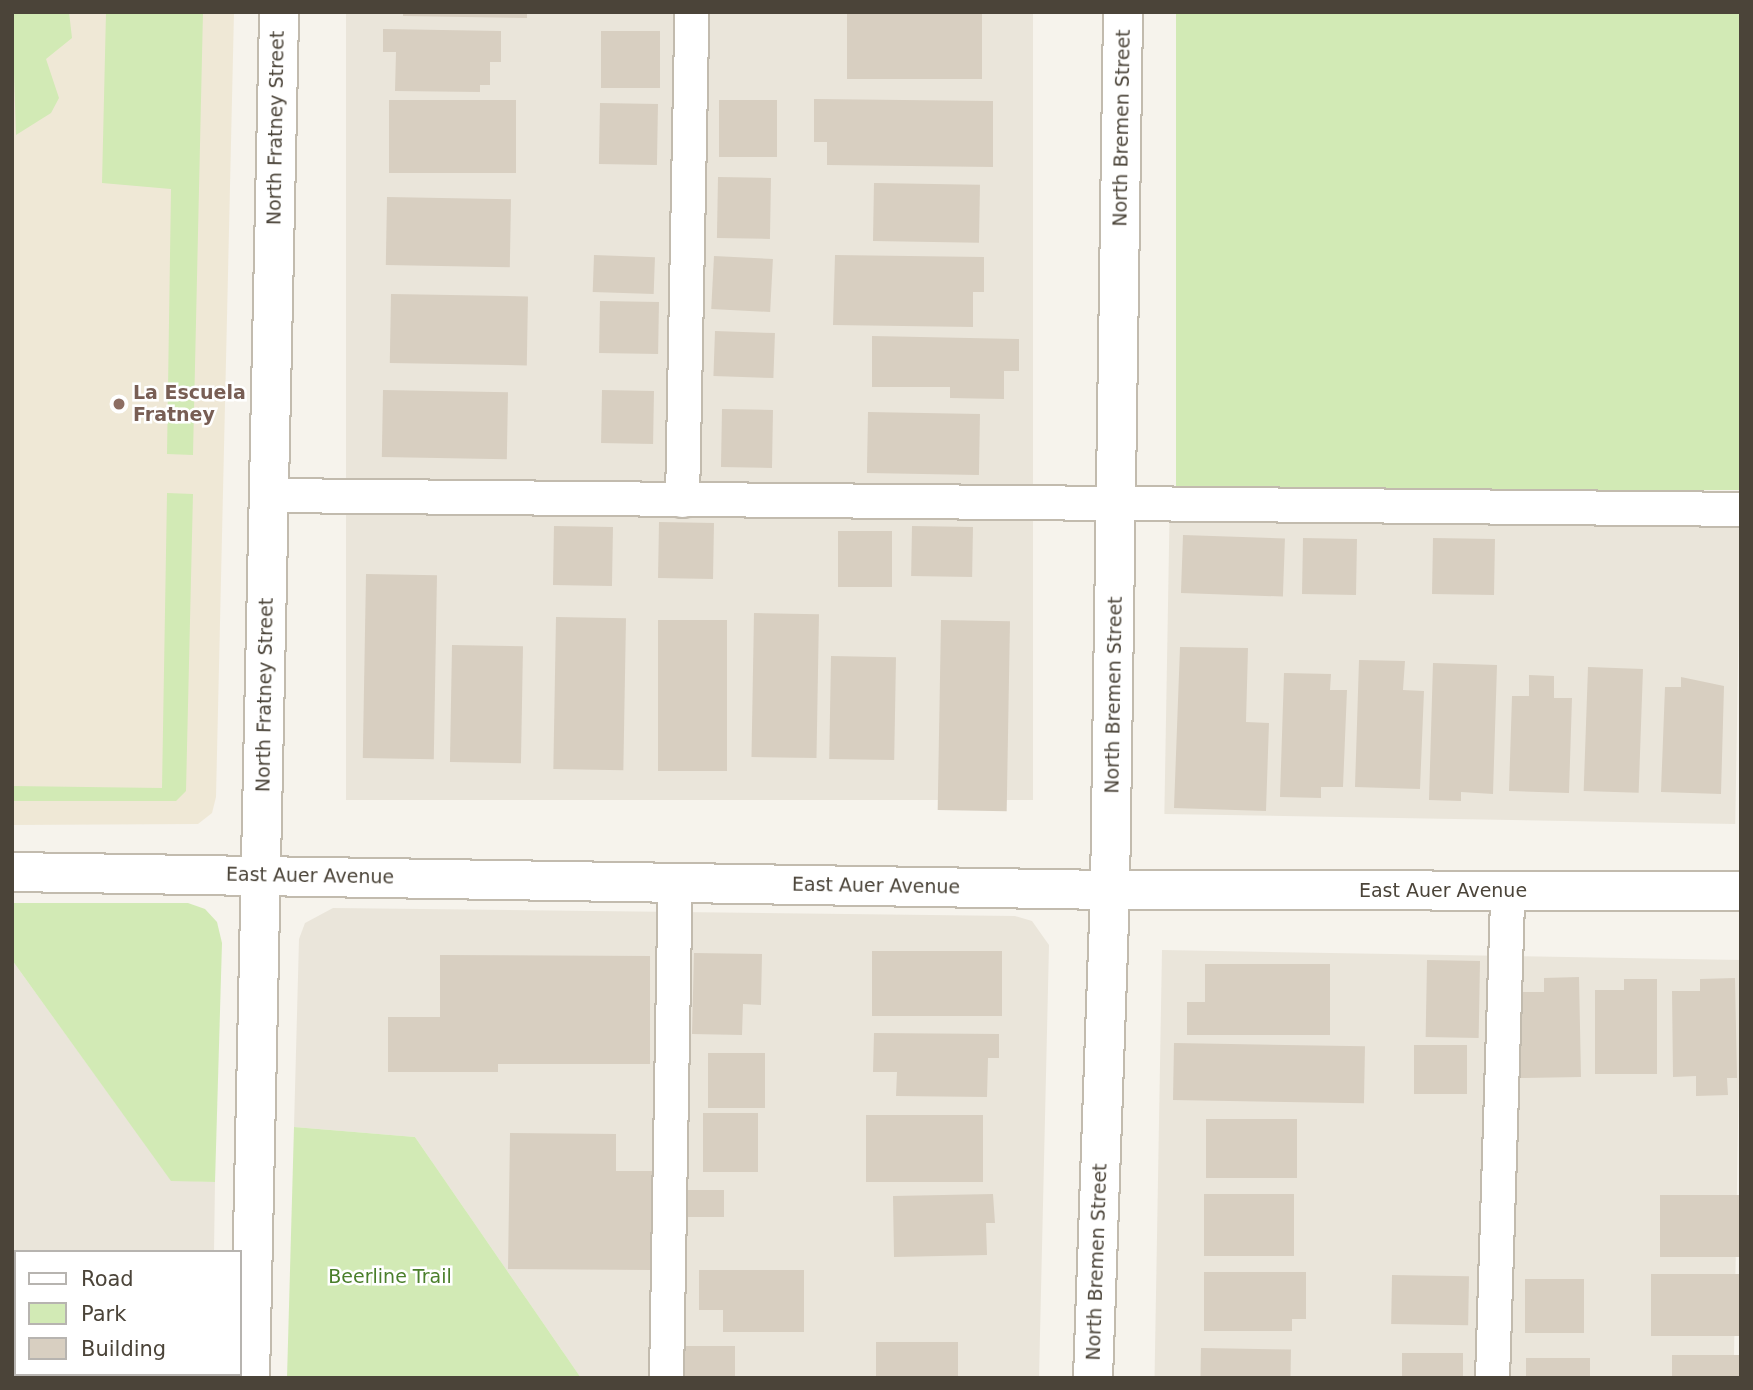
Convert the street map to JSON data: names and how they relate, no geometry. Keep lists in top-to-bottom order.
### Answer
{
  "streets": {
    "street": ["North Fratney Street", "North Bremen Street", "East Auer Avenue"]
  },
  "crossings": [
    ["North Fratney Street", "East Auer Avenue"],
    ["North Bremen Street", "East Auer Avenue"]
  ],
  "parks": ["Beerline Trail"],
  "places": ["La Escuela Fratney"],
  "legend": ["Road", "Park", "Building"]
}
